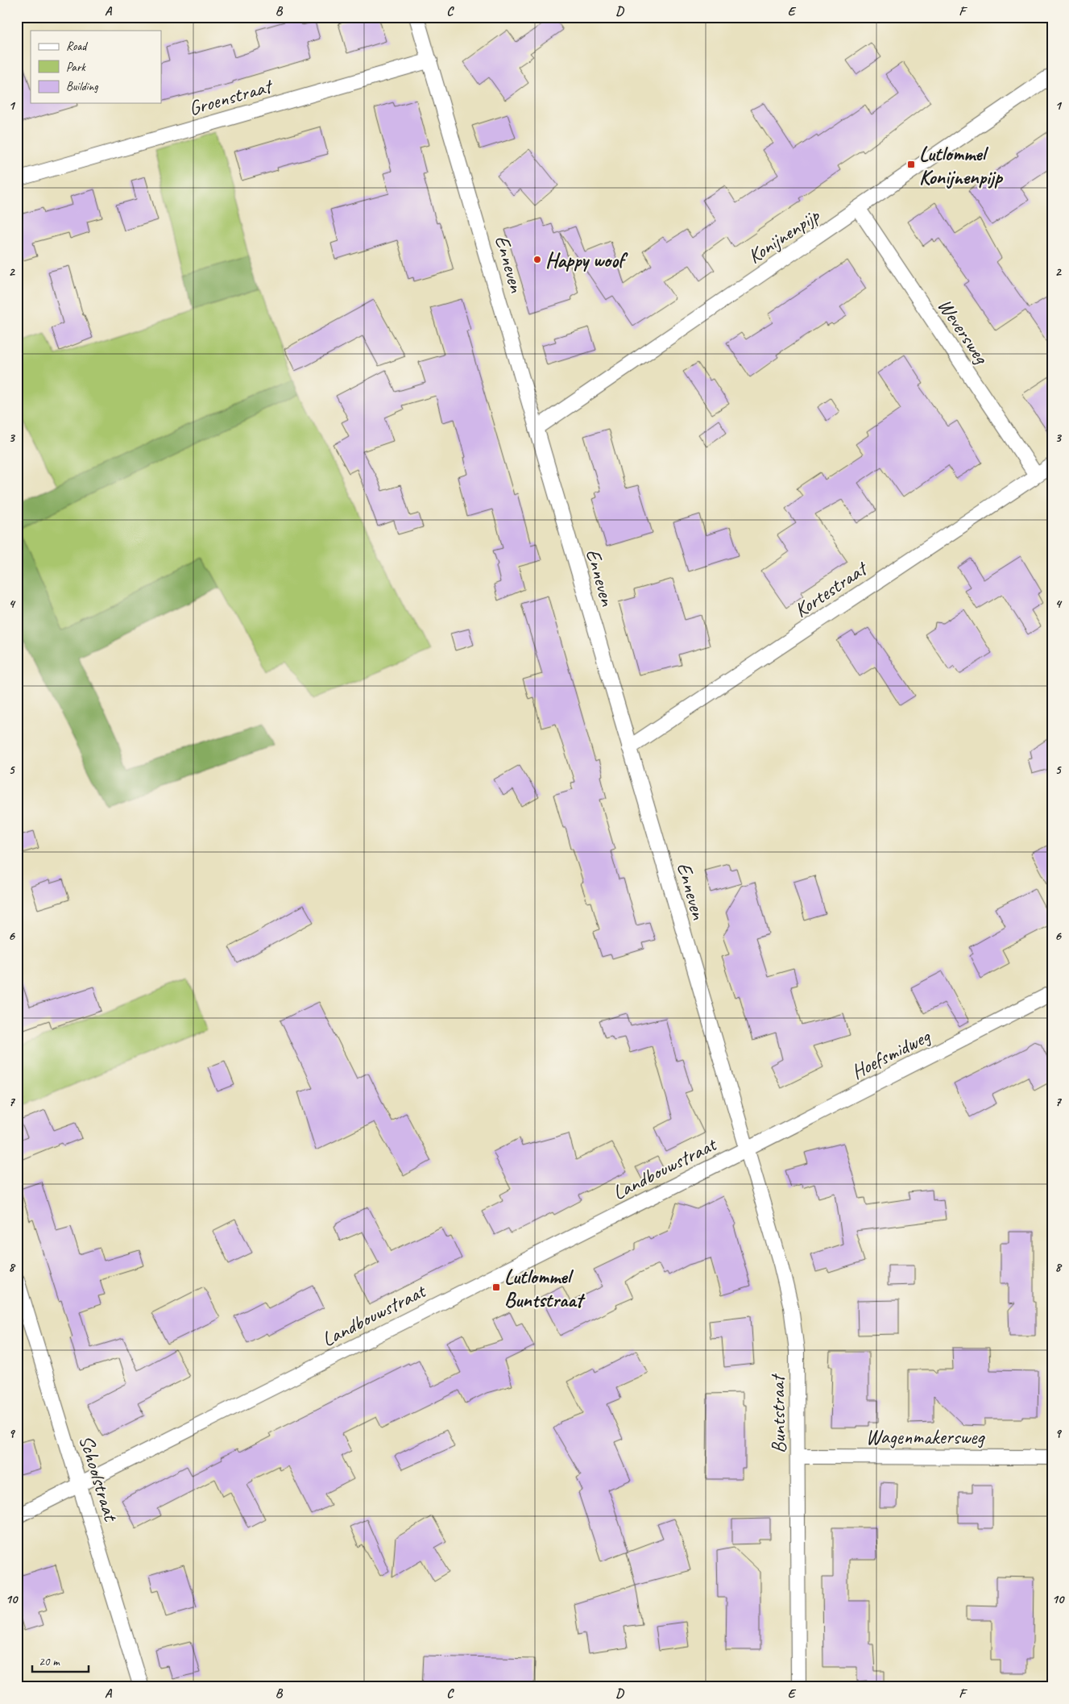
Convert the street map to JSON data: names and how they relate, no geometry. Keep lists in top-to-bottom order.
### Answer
{
  "streets": {
    "street": [
      "Groenstraat",
      "Konijnenpijp",
      "Enneven",
      "Weversweg",
      "Kortestraat",
      "Hoefsmidweg",
      "Landbouwstraat",
      "Buntstraat",
      "Wagenmakersweg",
      "Schoolstraat"
    ]
  },
  "crossings": [
    ["Groenstraat", "Enneven"],
    ["Konijnenpijp", "Enneven"],
    ["Konijnenpijp", "Weversweg"],
    ["Enneven", "Kortestraat"],
    ["Enneven", "Hoefsmidweg"],
    ["Enneven", "Landbouwstraat"],
    ["Enneven", "Buntstraat"],
    ["Weversweg", "Kortestraat"],
    ["Hoefsmidweg", "Landbouwstraat"],
    ["Hoefsmidweg", "Buntstraat"],
    ["Landbouwstraat", "Buntstraat"],
    ["Landbouwstraat", "Schoolstraat"],
    ["Buntstraat", "Wagenmakersweg"]
  ],
  "places": {
    "transit": ["Lutlommel Konijnenpijp", "Lutlommel Buntstraat"],
    "other": ["Happy woof"]
  },
  "legend": ["Road", "Park", "Building"],
  "scale_bar": "20 m",
  "grid": {
    "columns": [
      "A",
      "B",
      "C",
      "D",
      "E",
      "F"
    ],
    "rows": [
      "1",
      "2",
      "3",
      "4",
      "5",
      "6",
      "7",
      "8",
      "9",
      "10"
    ]
  }
}
